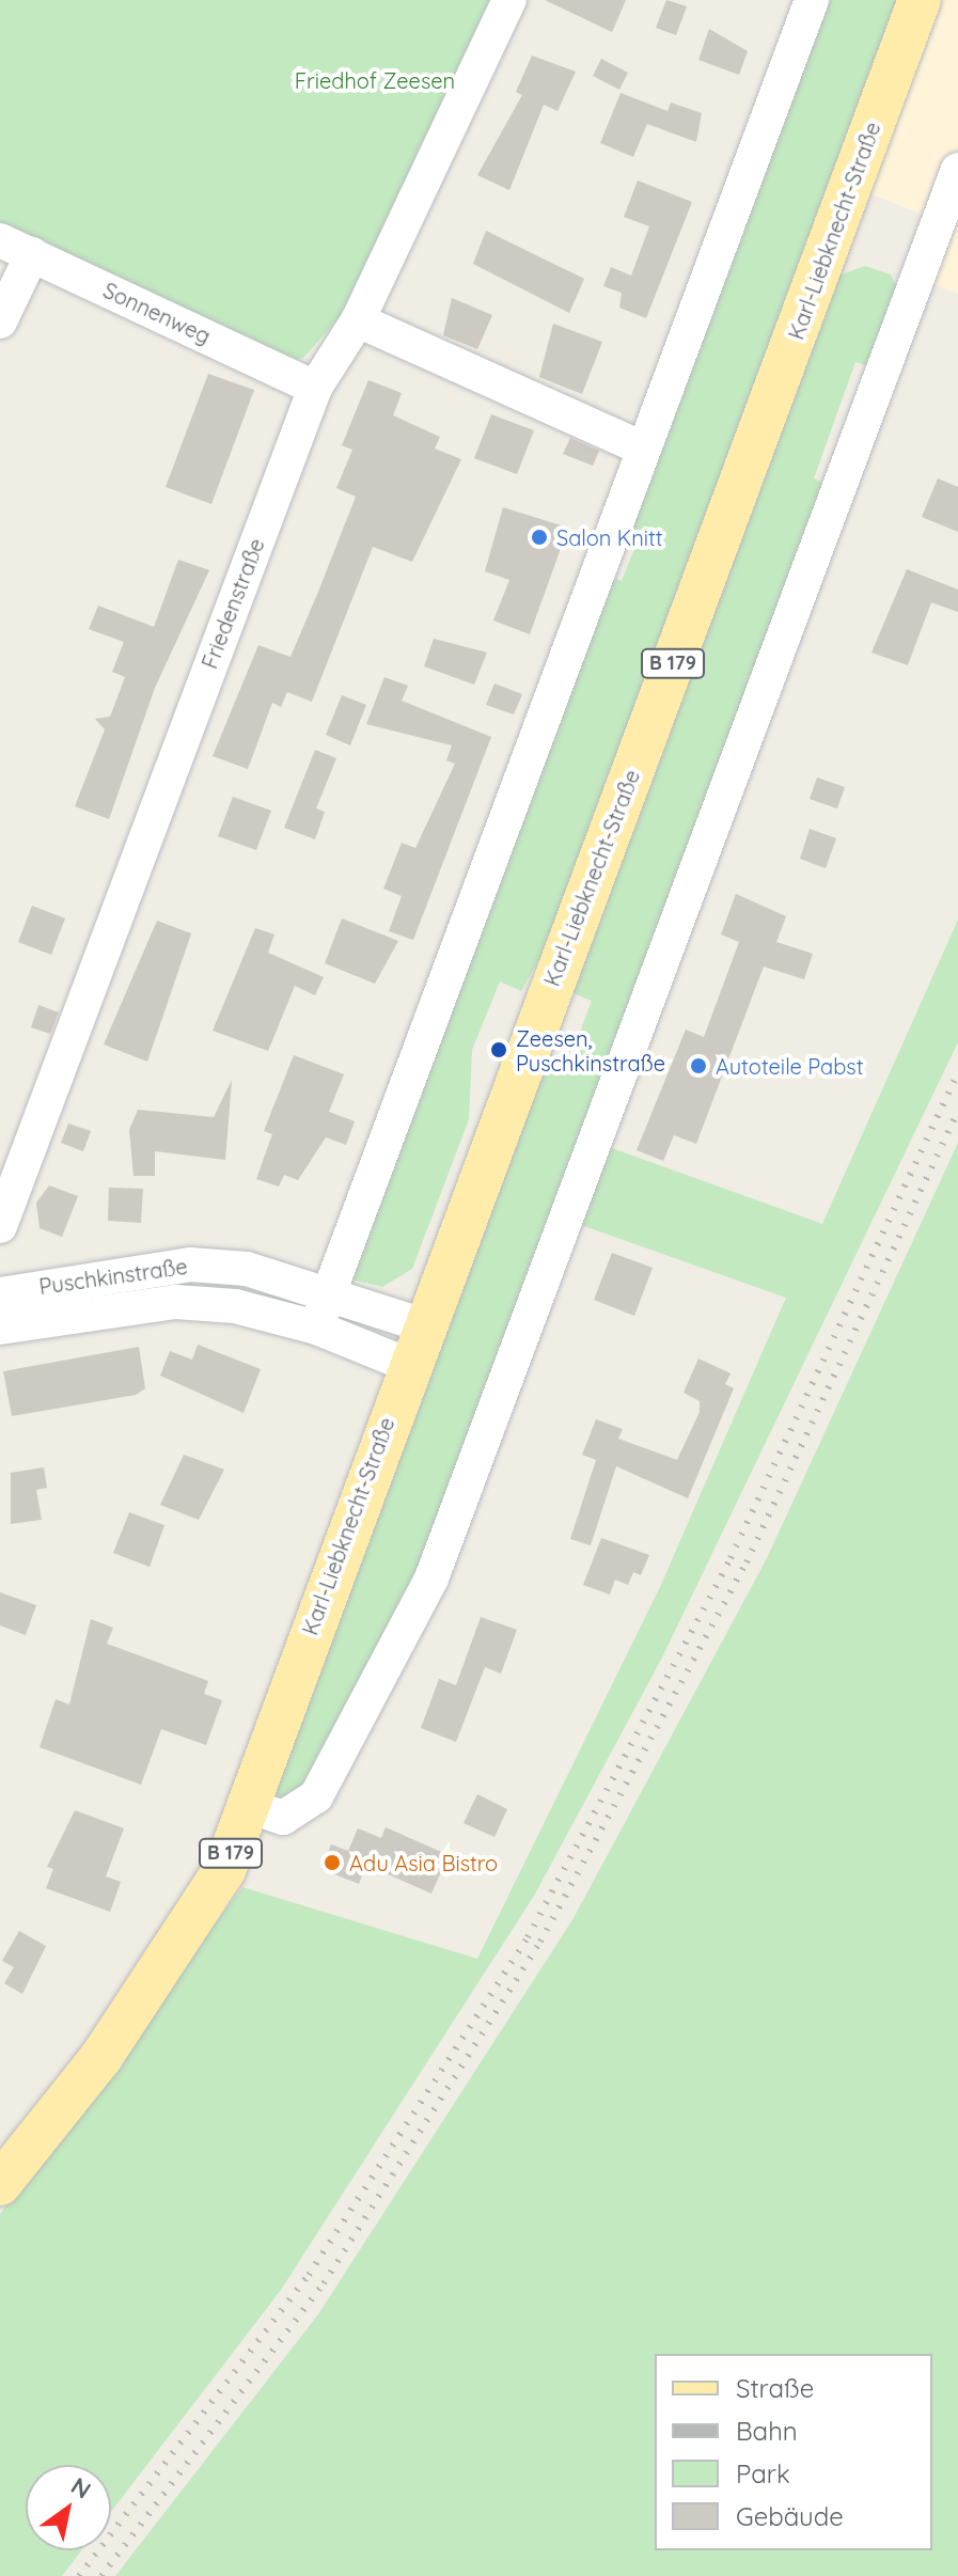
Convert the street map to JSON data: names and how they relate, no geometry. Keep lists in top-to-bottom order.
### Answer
{
  "streets": {
    "main road": ["Karl-Liebknecht-Straße", "B 179"],
    "street": ["Sonnenweg", "Friedenstraße", "Puschkinstraße"]
  },
  "crossings": [
    ["Karl-Liebknecht-Straße", "Puschkinstraße"],
    ["Sonnenweg", "Friedenstraße"]
  ],
  "parks": ["Friedhof Zeesen"],
  "places": [
    "Salon Knitt",
    "Zeesen, Puschkinstraße",
    "Autoteile Pabst",
    "Adu Asia Bistro"
  ],
  "legend": [
    "Straße",
    "Bahn",
    "Park",
    "Gebäude"
  ],
  "north": "top right"
}
